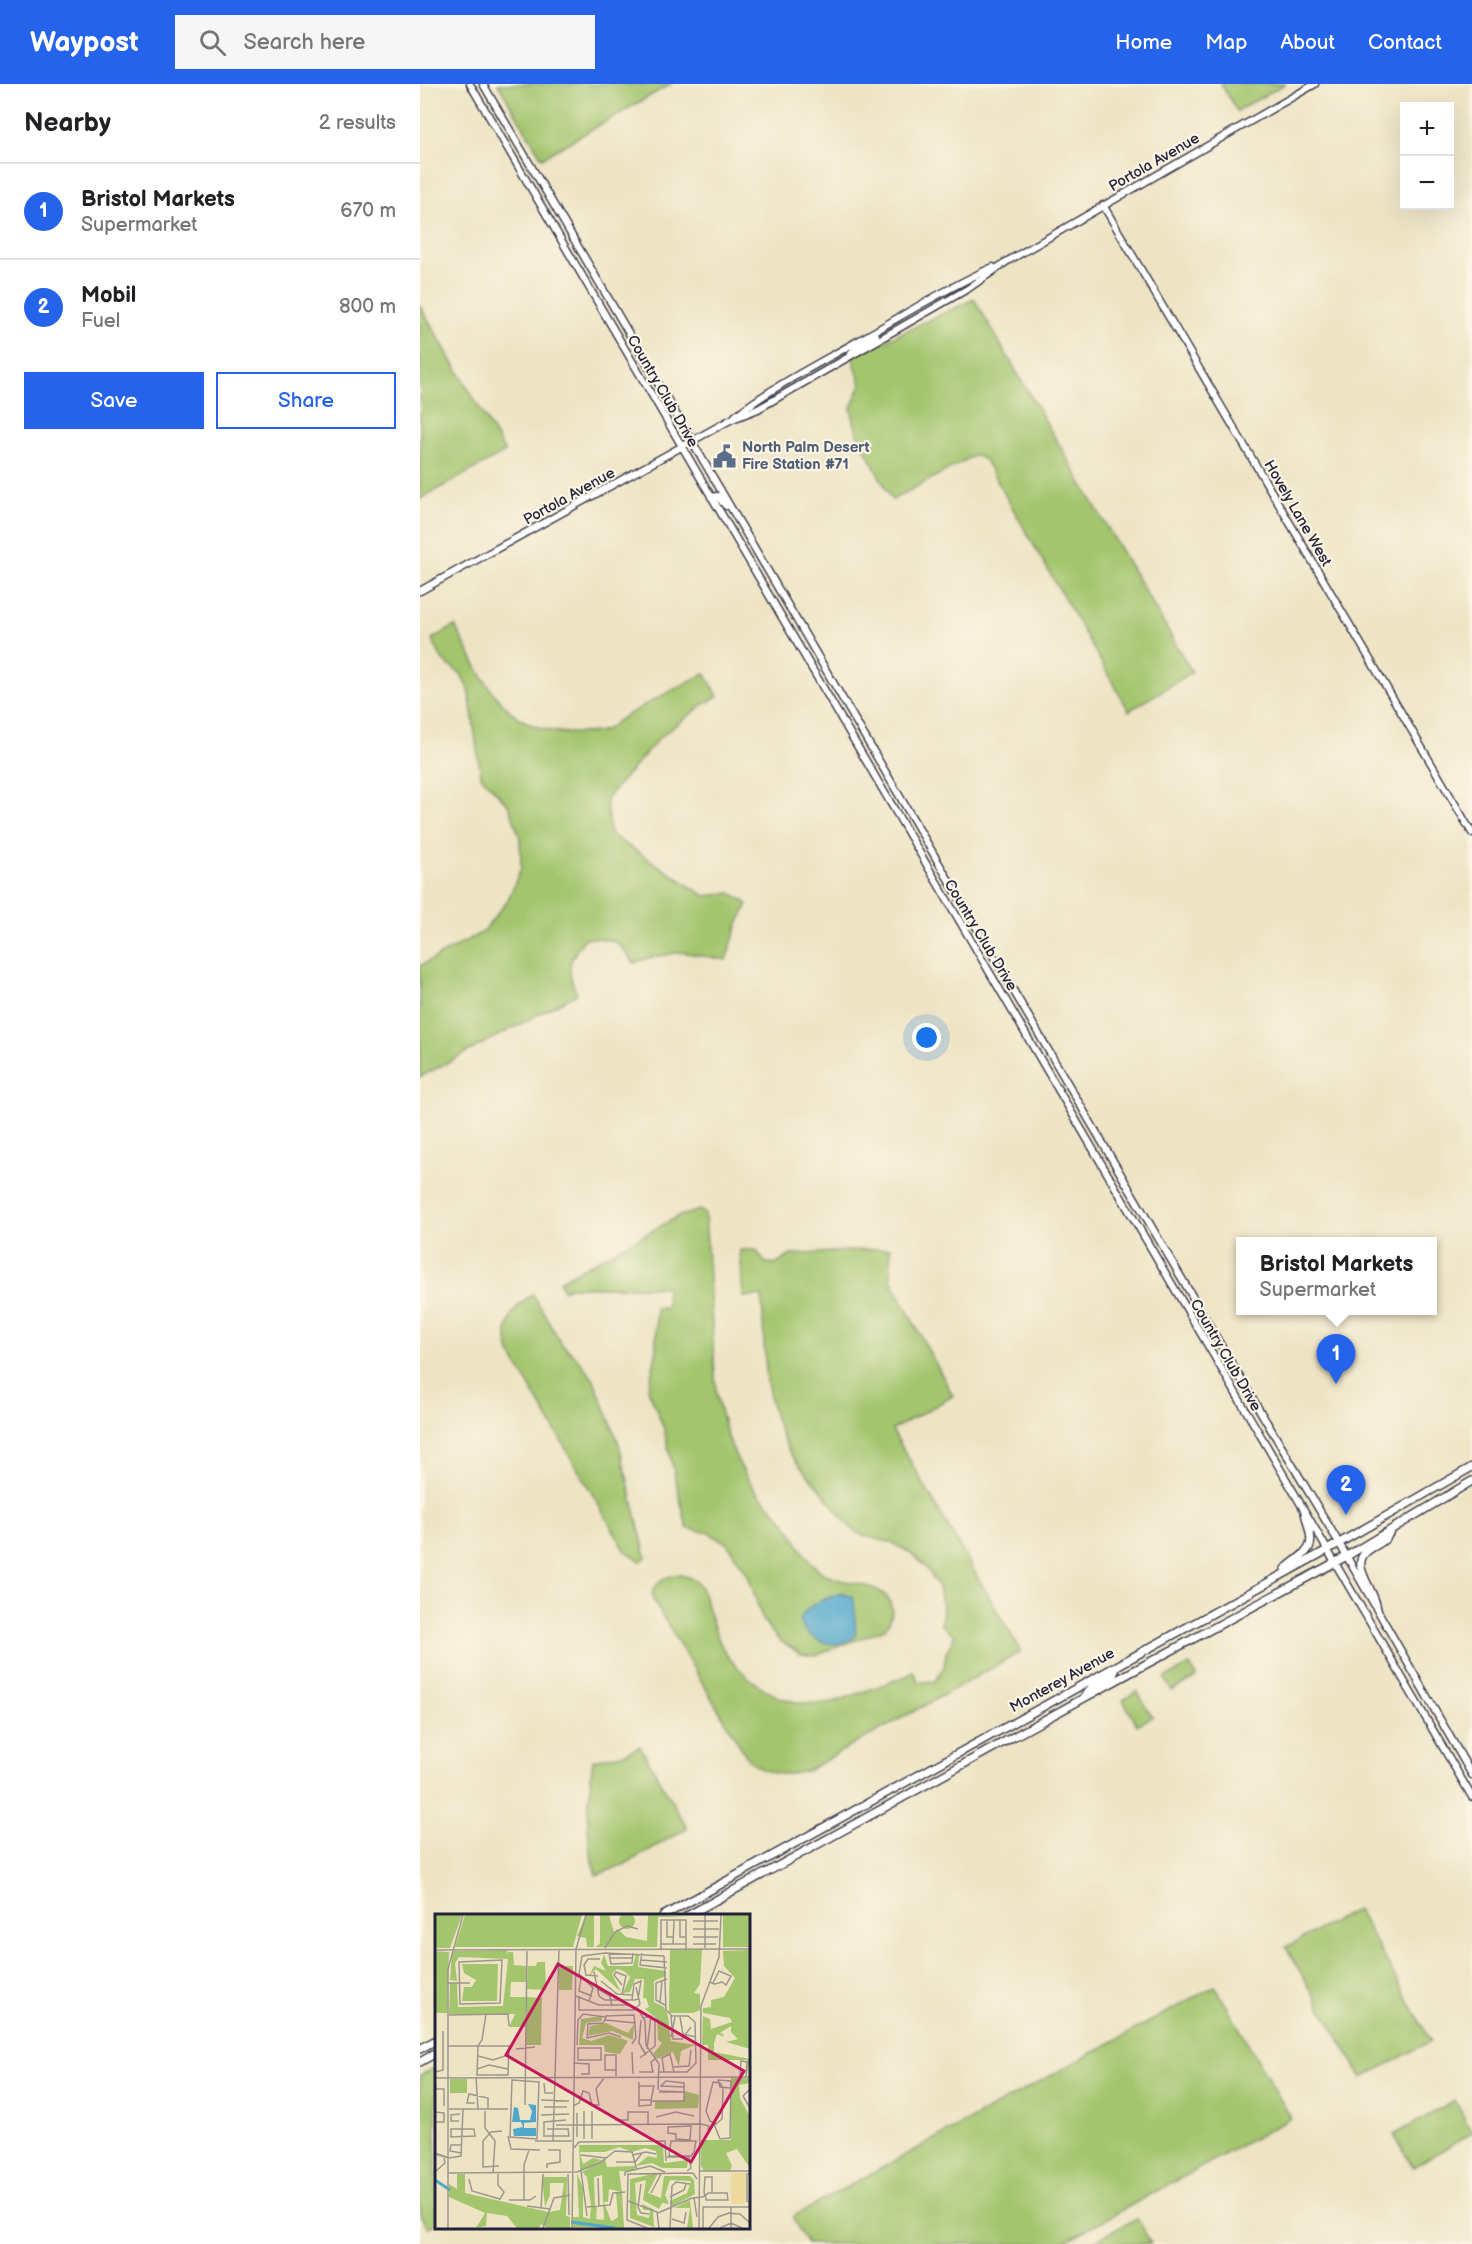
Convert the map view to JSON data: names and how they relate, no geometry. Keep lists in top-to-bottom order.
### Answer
{
  "streets": {
    "main road": [
      "Portola Avenue",
      "Country Club Drive",
      "Hovely Lane West",
      "Monterey Avenue"
    ]
  },
  "crossings": [
    ["Portola Avenue", "Country Club Drive"],
    ["Portola Avenue", "Hovely Lane West"],
    ["Country Club Drive", "Monterey Avenue"]
  ],
  "places": {
    "public building": ["North Palm Desert Fire Station #71"]
  },
  "page": {
    "header": "Waypost",
    "search": "Search here",
    "nav": [
      "Home",
      "Map",
      "About",
      "Contact"
    ],
    "heading": ["Nearby", "2 results"],
    "map_buttons": ["+", "−"],
    "list": [
      {
        "mark": "1",
        "name": "Bristol Markets",
        "note": "Supermarket",
        "value": "670 m"
      },
      {
        "mark": "2",
        "name": "Mobil",
        "note": "Fuel",
        "value": "800 m"
      }
    ],
    "buttons": ["Save", "Share"],
    "popup": ["Bristol Markets", "Supermarket"],
    "pins": ["1", "2"]
  }
}
